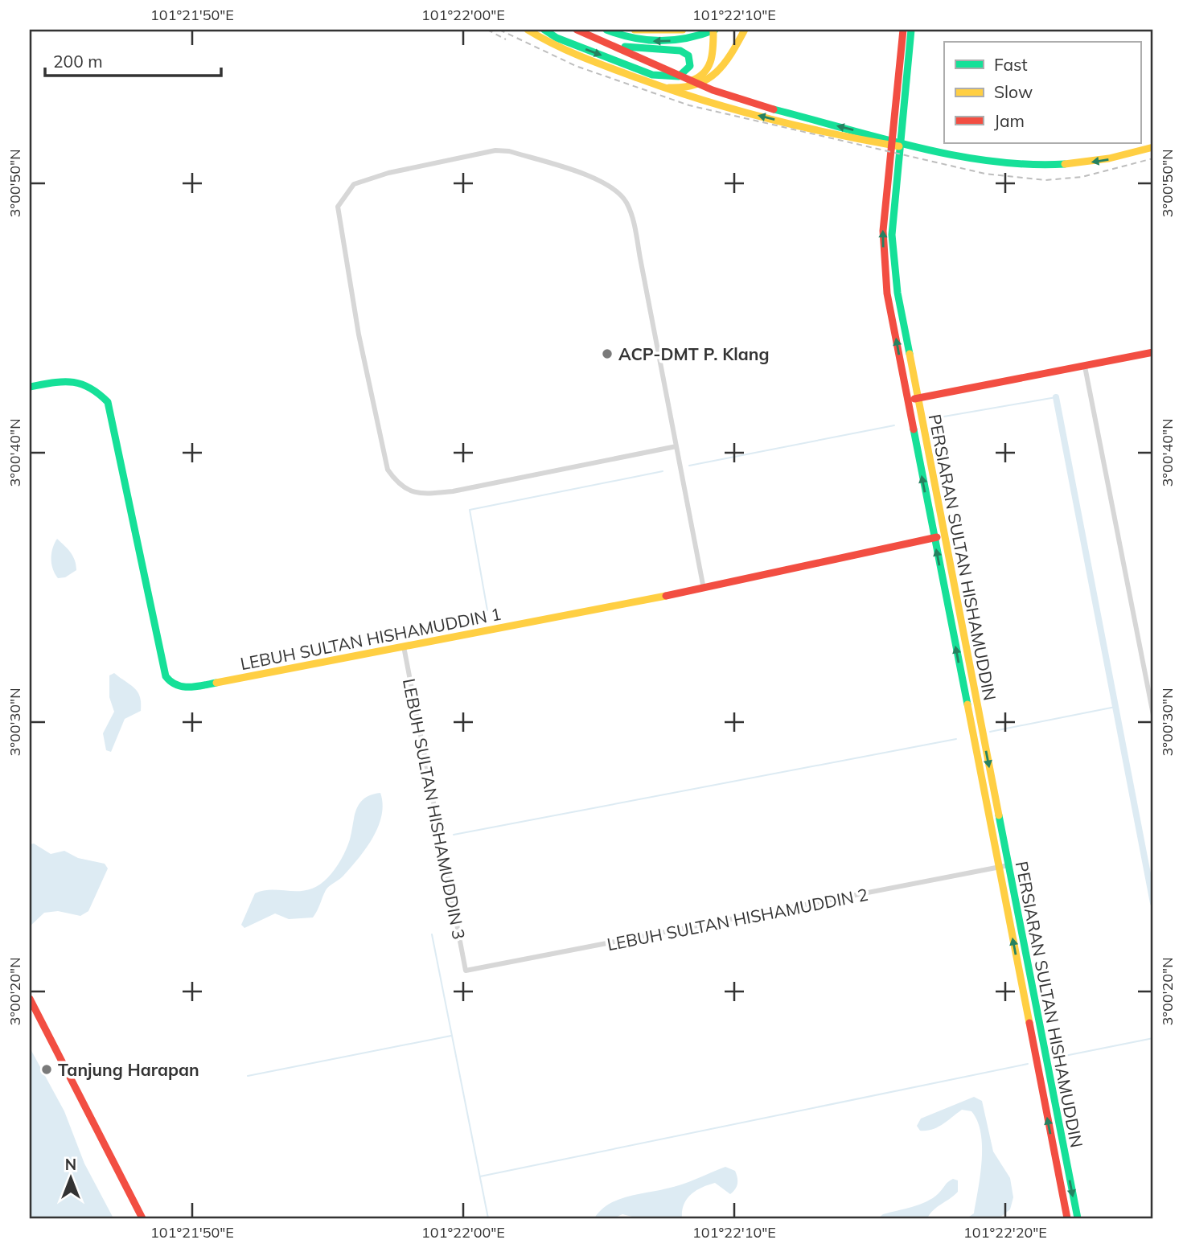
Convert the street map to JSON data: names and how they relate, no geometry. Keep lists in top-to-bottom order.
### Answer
{
  "streets": {
    "street": [
      "PERSIARAN SULTAN HISHAMUDDIN",
      "LEBUH SULTAN HISHAMUDDIN 1",
      "LEBUH SULTAN HISHAMUDDIN 3",
      "LEBUH SULTAN HISHAMUDDIN 2"
    ]
  },
  "crossings": [
    ["PERSIARAN SULTAN HISHAMUDDIN", "LEBUH SULTAN HISHAMUDDIN 1"],
    ["PERSIARAN SULTAN HISHAMUDDIN", "LEBUH SULTAN HISHAMUDDIN 2"],
    ["LEBUH SULTAN HISHAMUDDIN 1", "LEBUH SULTAN HISHAMUDDIN 3"],
    ["LEBUH SULTAN HISHAMUDDIN 3", "LEBUH SULTAN HISHAMUDDIN 2"]
  ],
  "places": ["ACP-DMT P. Klang", "Tanjung Harapan"],
  "legend": ["Fast", "Slow", "Jam"],
  "scale_bar": "200 m",
  "north": "top",
  "coordinates": [
    "101°21'50\"E",
    "101°22'00\"E",
    "101°22'10\"E",
    "3°00'50\"N",
    "3°00'40\"N",
    "3°00'30\"N",
    "3°00'20\"N",
    "101°22'20\"E"
  ]
}
